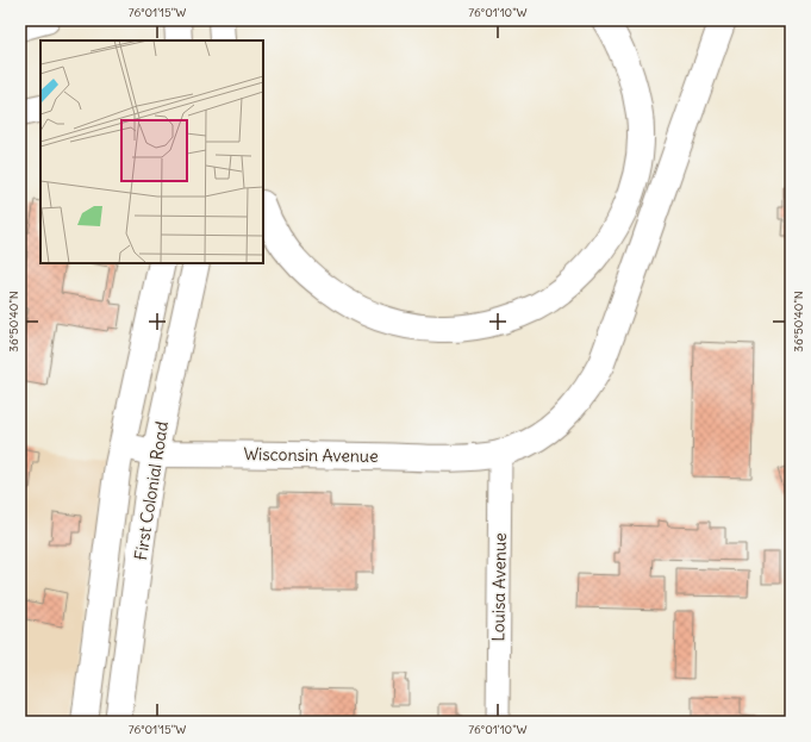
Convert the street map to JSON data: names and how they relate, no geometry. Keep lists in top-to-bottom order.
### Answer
{
  "streets": {
    "main road": ["Wisconsin Avenue", "First Colonial Road"],
    "street": ["Louisa Avenue"]
  },
  "crossings": [
    ["Wisconsin Avenue", "First Colonial Road"],
    ["Wisconsin Avenue", "Louisa Avenue"]
  ],
  "coordinates": ["76°01'15\"W", "76°01'10\"W", "36°50'40\"N"]
}
